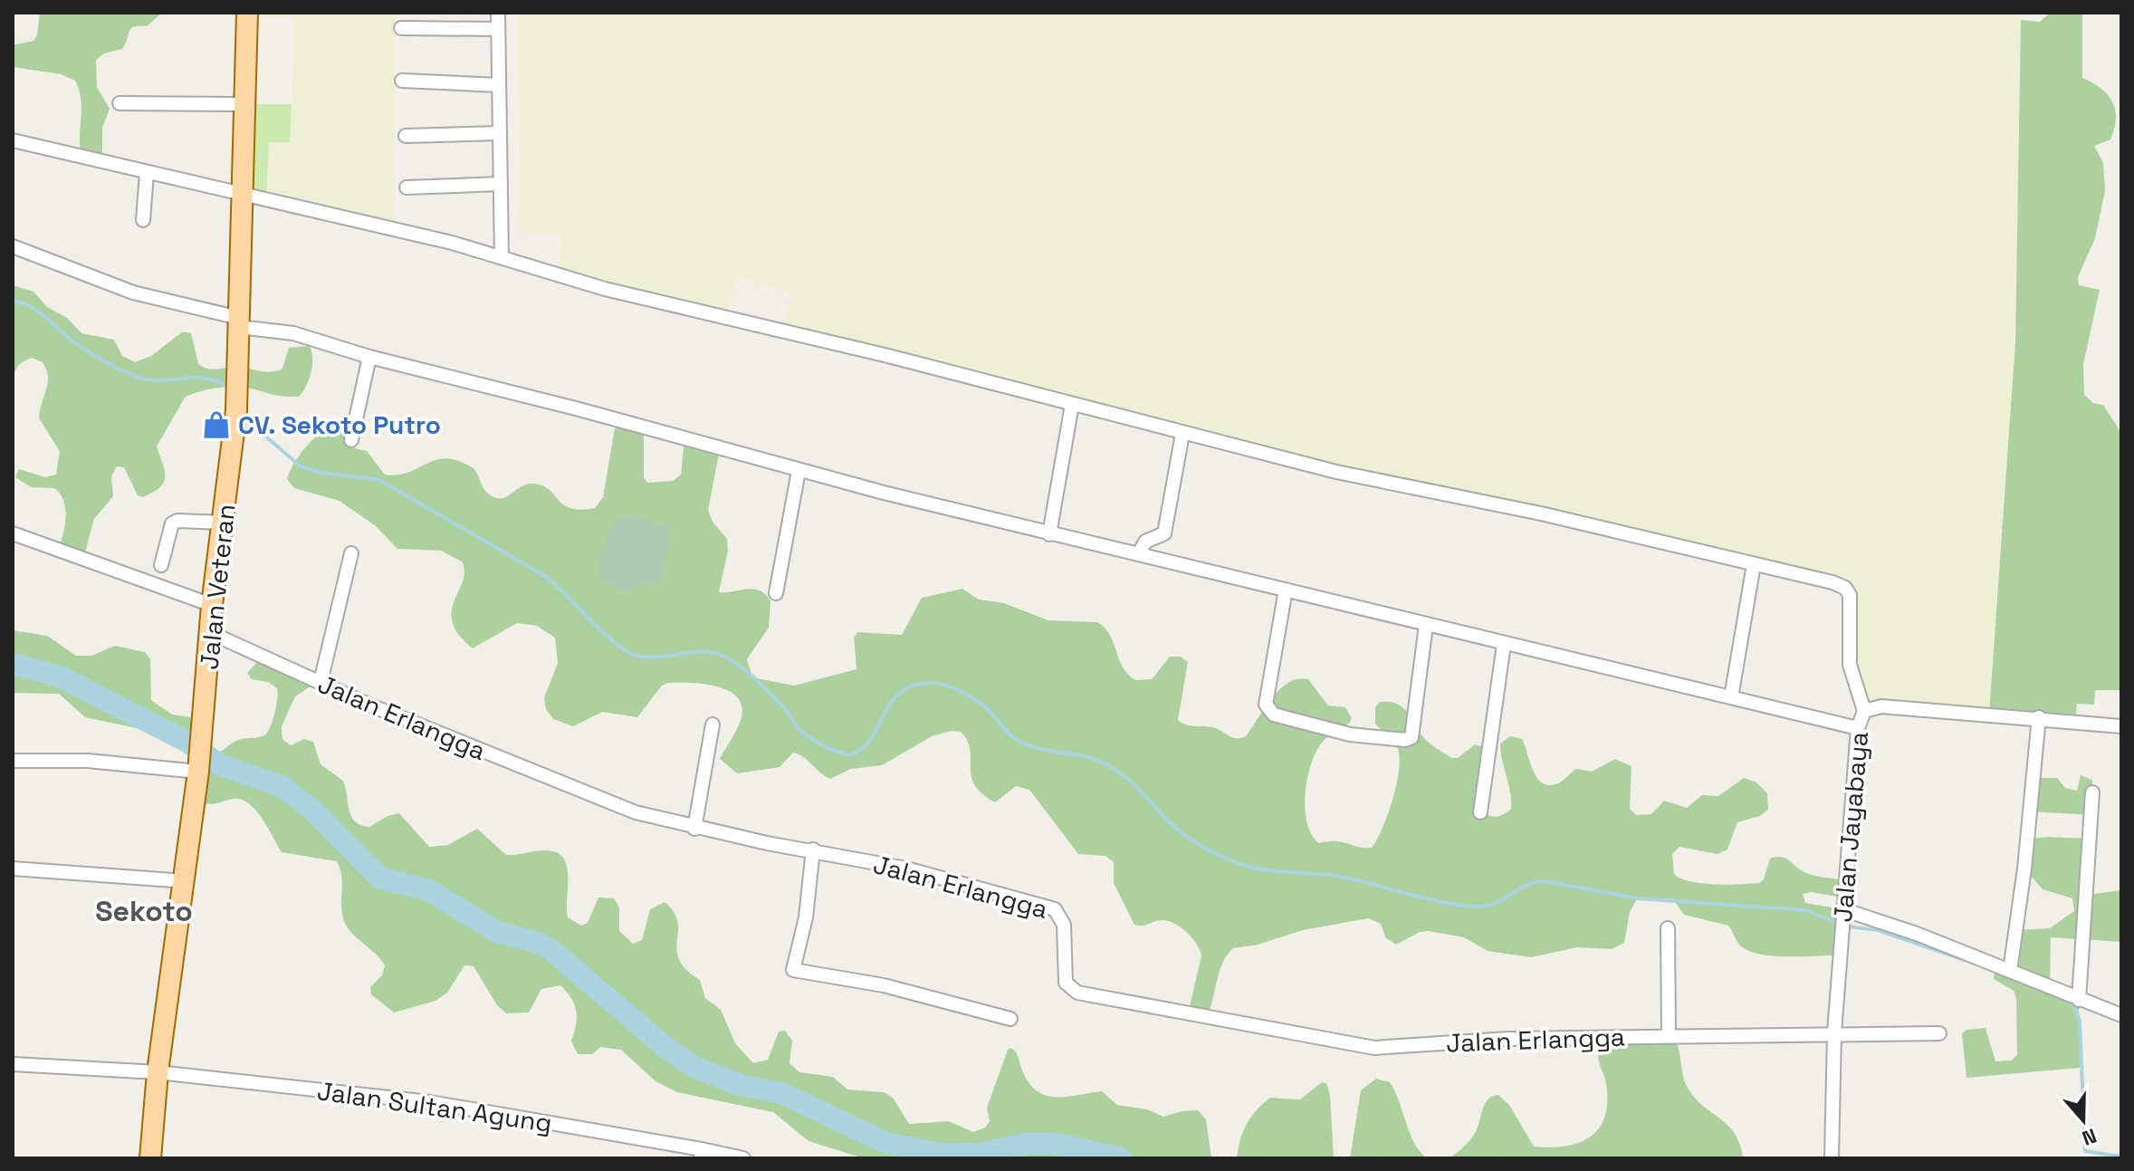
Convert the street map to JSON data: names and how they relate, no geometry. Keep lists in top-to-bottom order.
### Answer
{
  "streets": {
    "main road": ["Jalan Veteran"],
    "street": ["Jalan Erlangga", "Jalan Jayabaya", "Jalan Sultan Agung"]
  },
  "crossings": [
    ["Jalan Veteran", "Jalan Erlangga"],
    ["Jalan Veteran", "Jalan Sultan Agung"],
    ["Jalan Erlangga", "Jalan Jayabaya"]
  ],
  "districts": ["Sekoto"],
  "places": {
    "shop": ["CV. Sekoto Putro"]
  },
  "north": "bottom"
}
